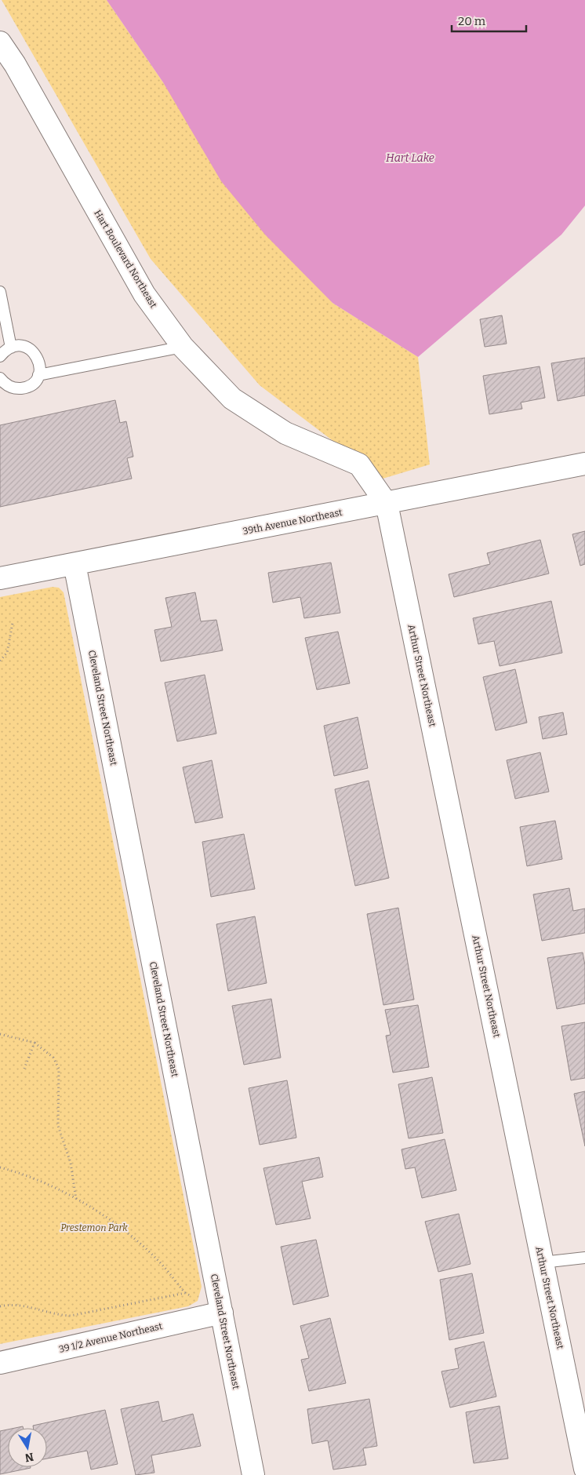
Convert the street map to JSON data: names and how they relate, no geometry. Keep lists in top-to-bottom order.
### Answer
{
  "streets": {
    "street": [
      "Hart Boulevard Northeast",
      "39th Avenue Northeast",
      "Arthur Street Northeast",
      "Cleveland Street Northeast",
      "39 1/2 Avenue Northeast"
    ]
  },
  "crossings": [
    ["Hart Boulevard Northeast", "39th Avenue Northeast"],
    ["Hart Boulevard Northeast", "Arthur Street Northeast"],
    ["39th Avenue Northeast", "Arthur Street Northeast"],
    ["39th Avenue Northeast", "Cleveland Street Northeast"],
    ["Cleveland Street Northeast", "39 1/2 Avenue Northeast"]
  ],
  "water": ["Hart Lake"],
  "parks": ["Prestemon Park"],
  "scale_bar": "20 m",
  "north": "bottom"
}
